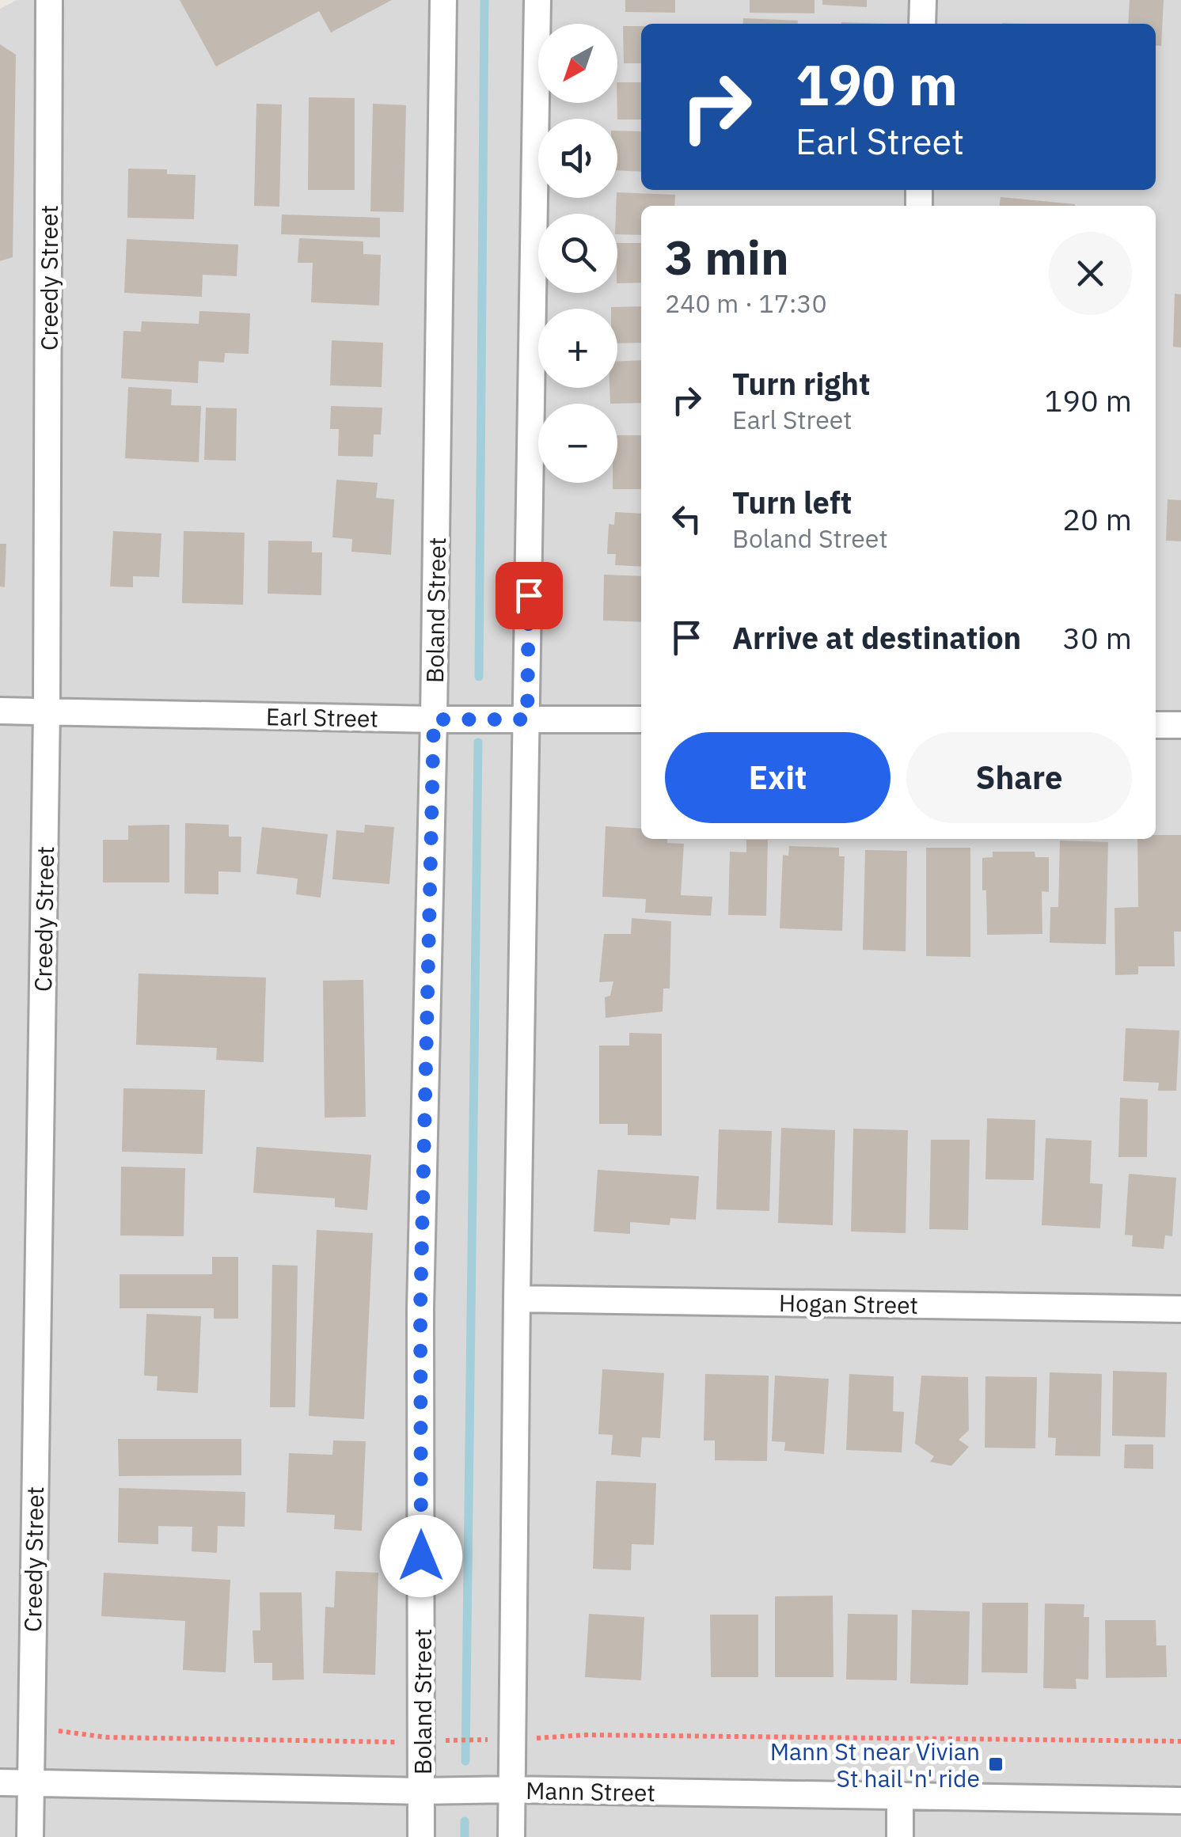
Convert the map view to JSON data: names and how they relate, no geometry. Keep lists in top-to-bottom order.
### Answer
{
  "streets": {
    "street": [
      "Creedy Street",
      "Boland Street",
      "Earl Street",
      "Hogan Street",
      "Mann Street"
    ]
  },
  "crossings": [
    ["Creedy Street", "Earl Street"],
    ["Creedy Street", "Mann Street"],
    ["Boland Street", "Earl Street"],
    ["Boland Street", "Mann Street"]
  ],
  "places": {
    "transit": ["Mann St near Vivian St hail 'n' ride"]
  },
  "north": "bottom left",
  "page": {
    "map_buttons": ["+", "−"],
    "turn": ["190 m", "Earl Street"],
    "heading": ["3 min", "240 m · 17:30"],
    "list": [
      {
        "name": "Turn right",
        "note": "Earl Street",
        "value": "190 m"
      },
      {
        "name": "Turn left",
        "note": "Boland Street",
        "value": "20 m"
      },
      {
        "name": "Arrive at destination",
        "value": "30 m"
      }
    ],
    "buttons": ["Exit", "Share"]
  }
}
